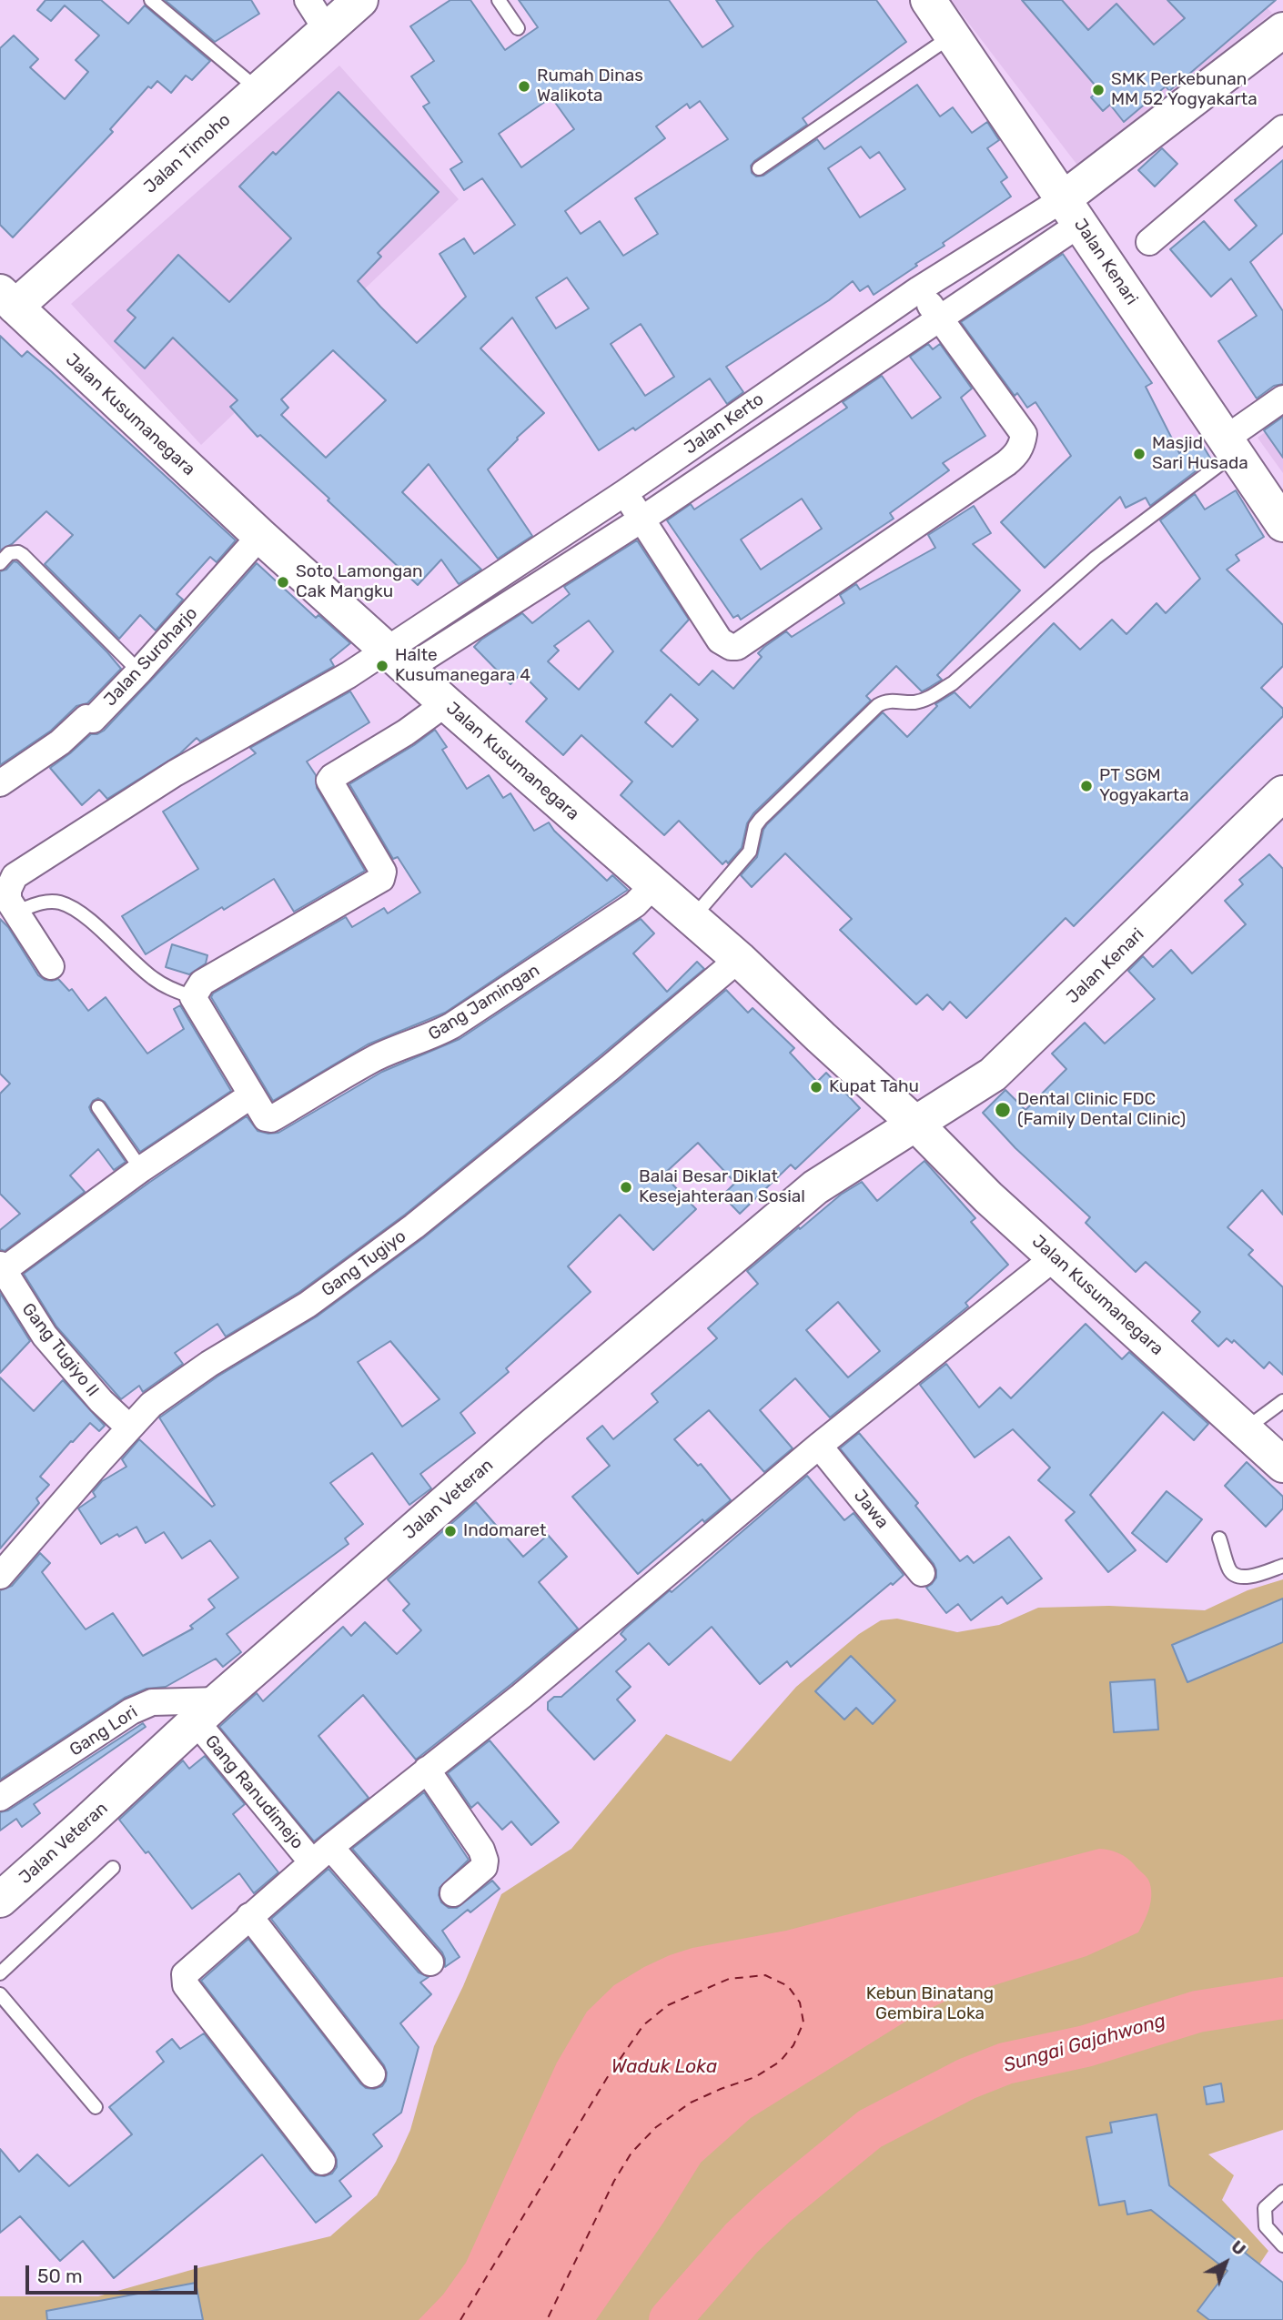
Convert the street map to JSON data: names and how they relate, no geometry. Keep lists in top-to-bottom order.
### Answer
{
  "streets": {
    "main road": [
      "Jalan Timoho",
      "Jalan Kenari",
      "Jalan Kusumanegara",
      "Jalan Veteran"
    ],
    "street": [
      "Jalan Kerto",
      "Jalan Suroharjo",
      "Gang Jamingan",
      "Gang Tugiyo",
      "Gang Tugiyo II",
      "Jawa",
      "Gang Lori",
      "Gang Ranudimejo"
    ]
  },
  "crossings": [
    ["Jalan Timoho", "Jalan Kusumanegara"],
    ["Jalan Kenari", "Jalan Kusumanegara"],
    ["Jalan Kenari", "Jalan Kerto"],
    ["Jalan Kenari", "Jalan Veteran"],
    ["Jalan Kusumanegara", "Jalan Kerto"],
    ["Jalan Kusumanegara", "Jalan Suroharjo"],
    ["Jalan Kusumanegara", "Gang Jamingan"],
    ["Jalan Kusumanegara", "Gang Tugiyo"],
    ["Jalan Kusumanegara", "Jalan Veteran"],
    ["Gang Tugiyo", "Gang Tugiyo II"],
    ["Jalan Veteran", "Gang Lori"],
    ["Jalan Veteran", "Gang Ranudimejo"],
    ["Gang Lori", "Gang Ranudimejo"]
  ],
  "water": ["Sungai Gajahwong", "Waduk Loka"],
  "parks": ["Kebun Binatang Gembira Loka"],
  "places": [
    "Rumah Dinas Walikota",
    "SMK Perkebunan MM 52 Yogyakarta",
    "Masjid Sari Husada",
    "Soto Lamongan Cak Mangku",
    "Halte Kusumanegara 4",
    "PT SGM Yogyakarta",
    "Kupat Tahu",
    "Dental Clinic FDC (Family Dental Clinic)",
    "Balai Besar Diklat Kesejahteraan Sosial",
    "Indomaret"
  ],
  "scale_bar": "50 m",
  "north": "top right"
}
